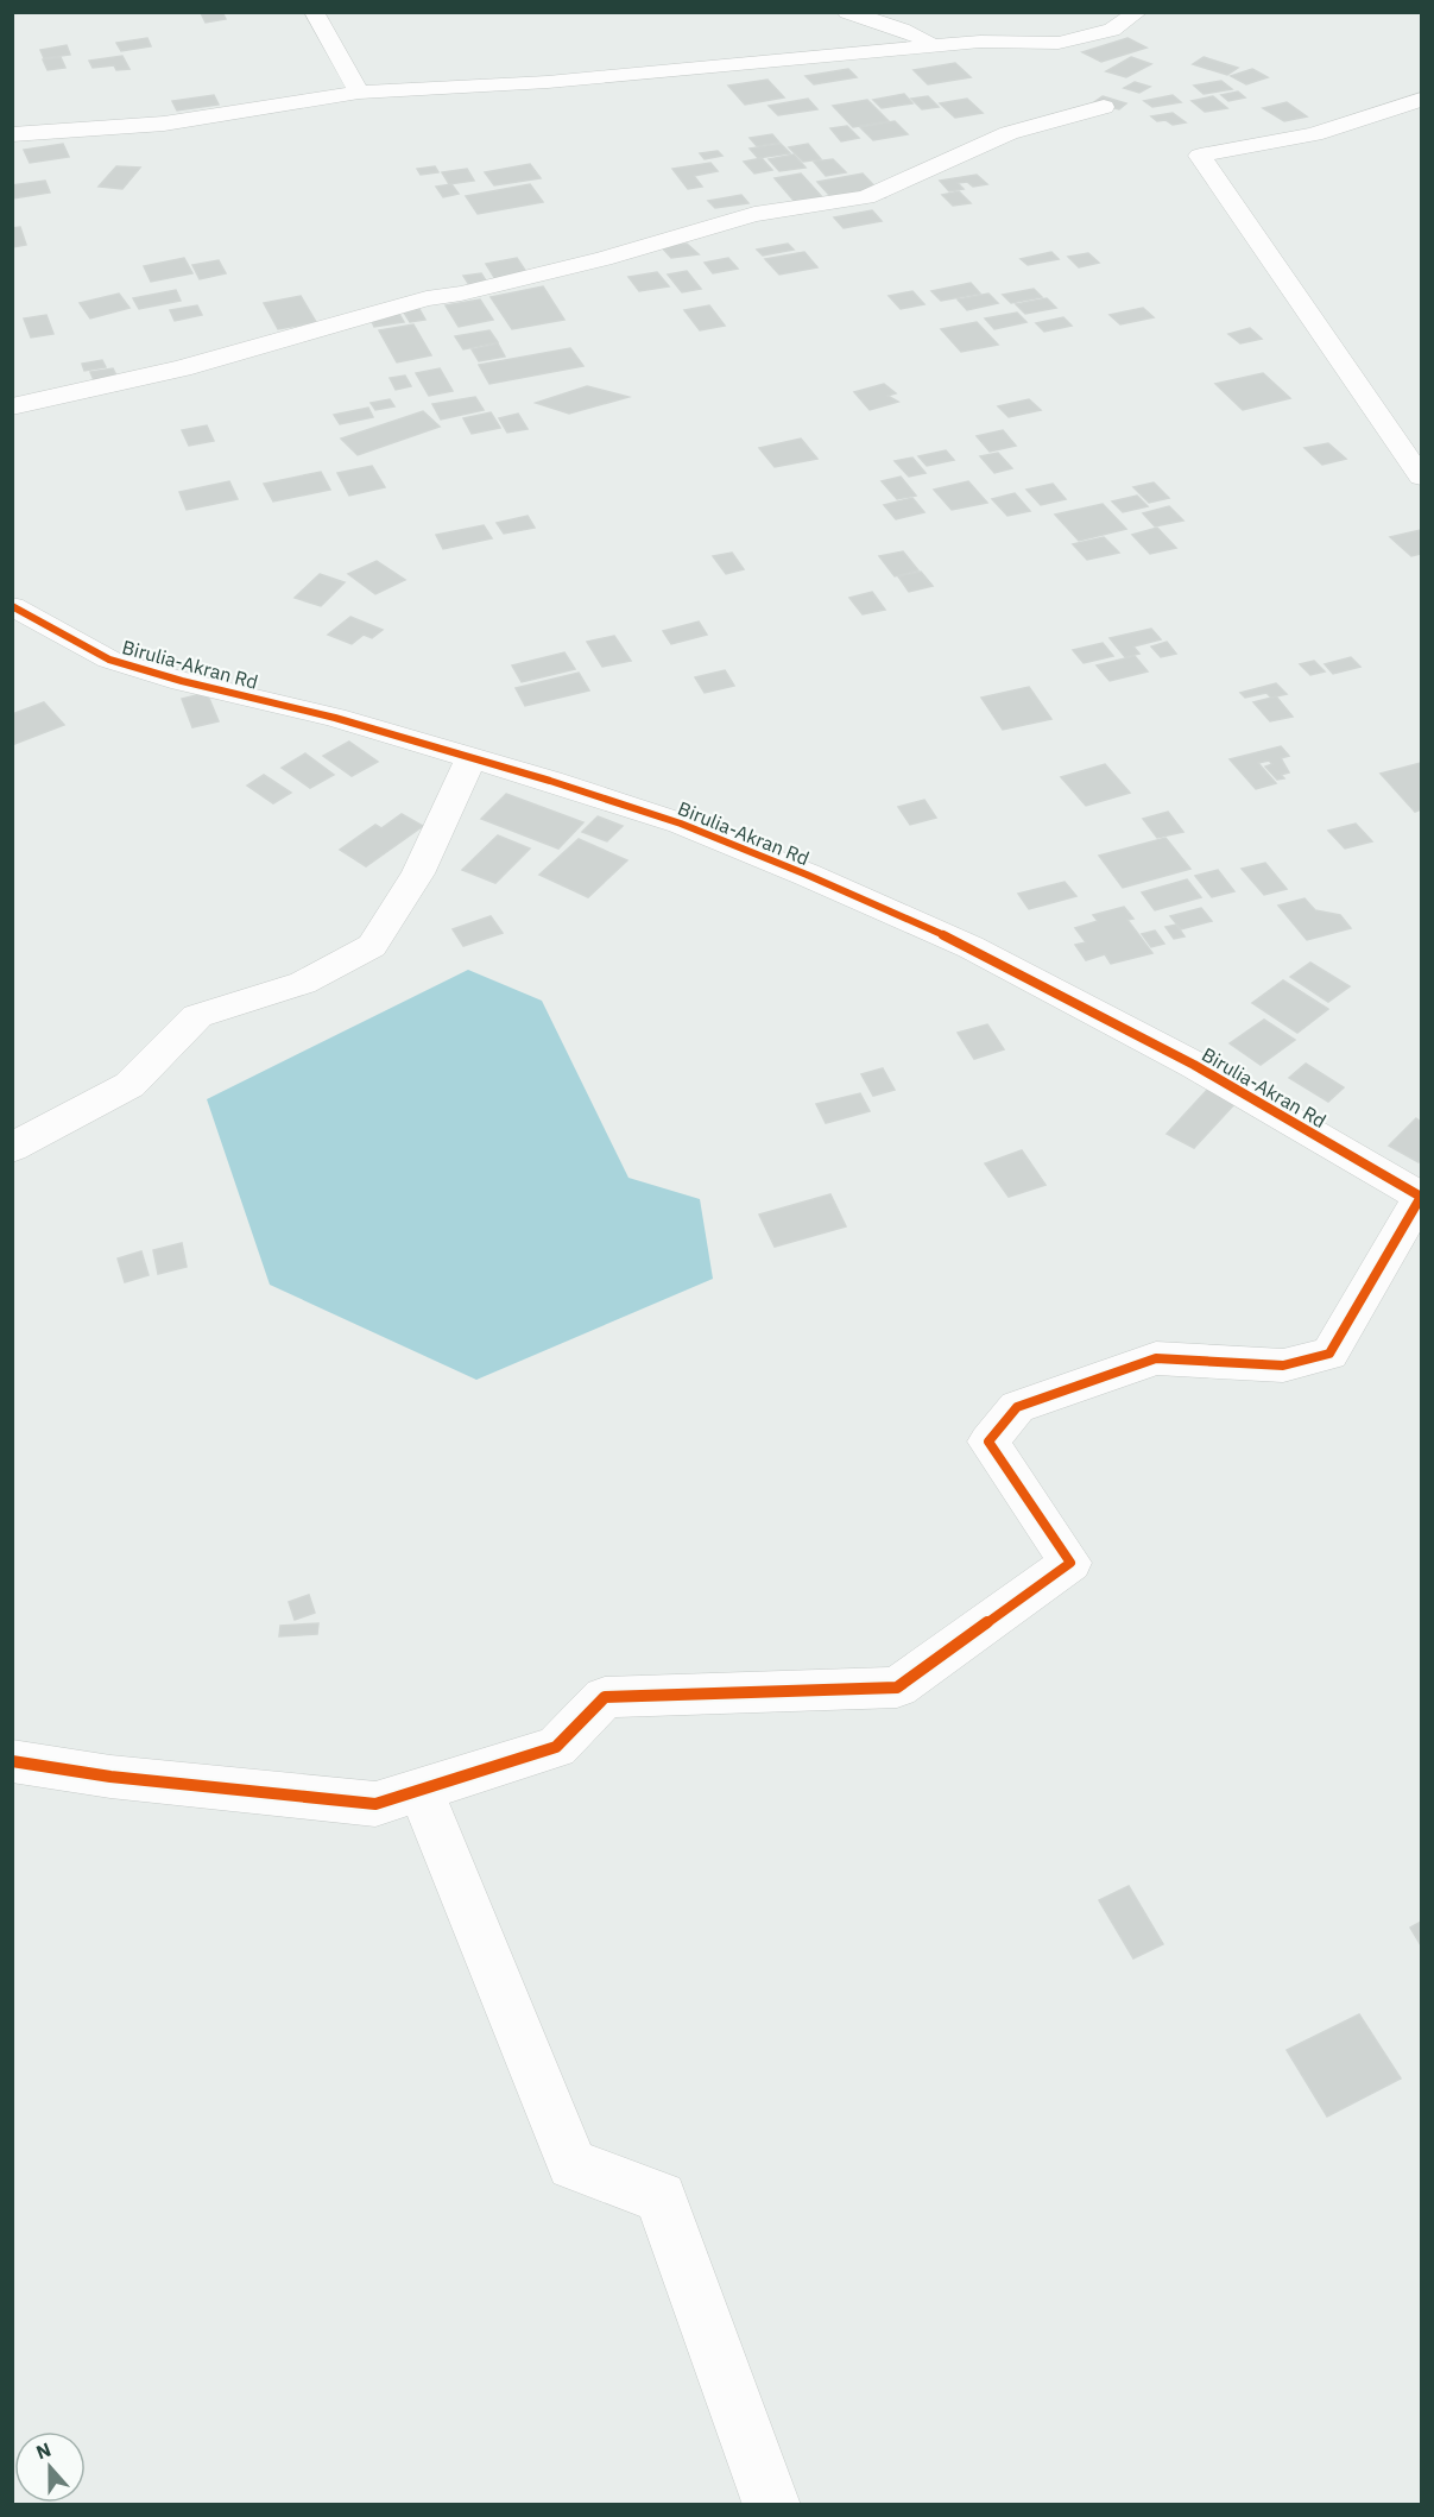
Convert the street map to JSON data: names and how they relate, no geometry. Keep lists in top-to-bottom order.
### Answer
{
  "streets": {
    "street": ["Birulia-Akran Rd"]
  },
  "north": "top"
}
